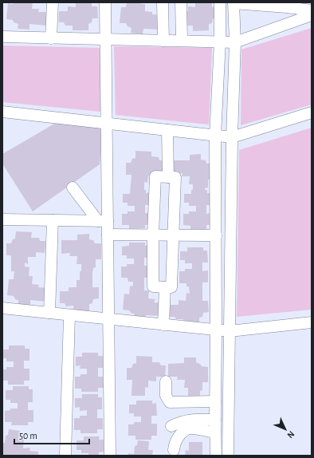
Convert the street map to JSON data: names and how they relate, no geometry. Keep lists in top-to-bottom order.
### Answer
{
  "scale_bar": "50 m",
  "north": "bottom right"
}
